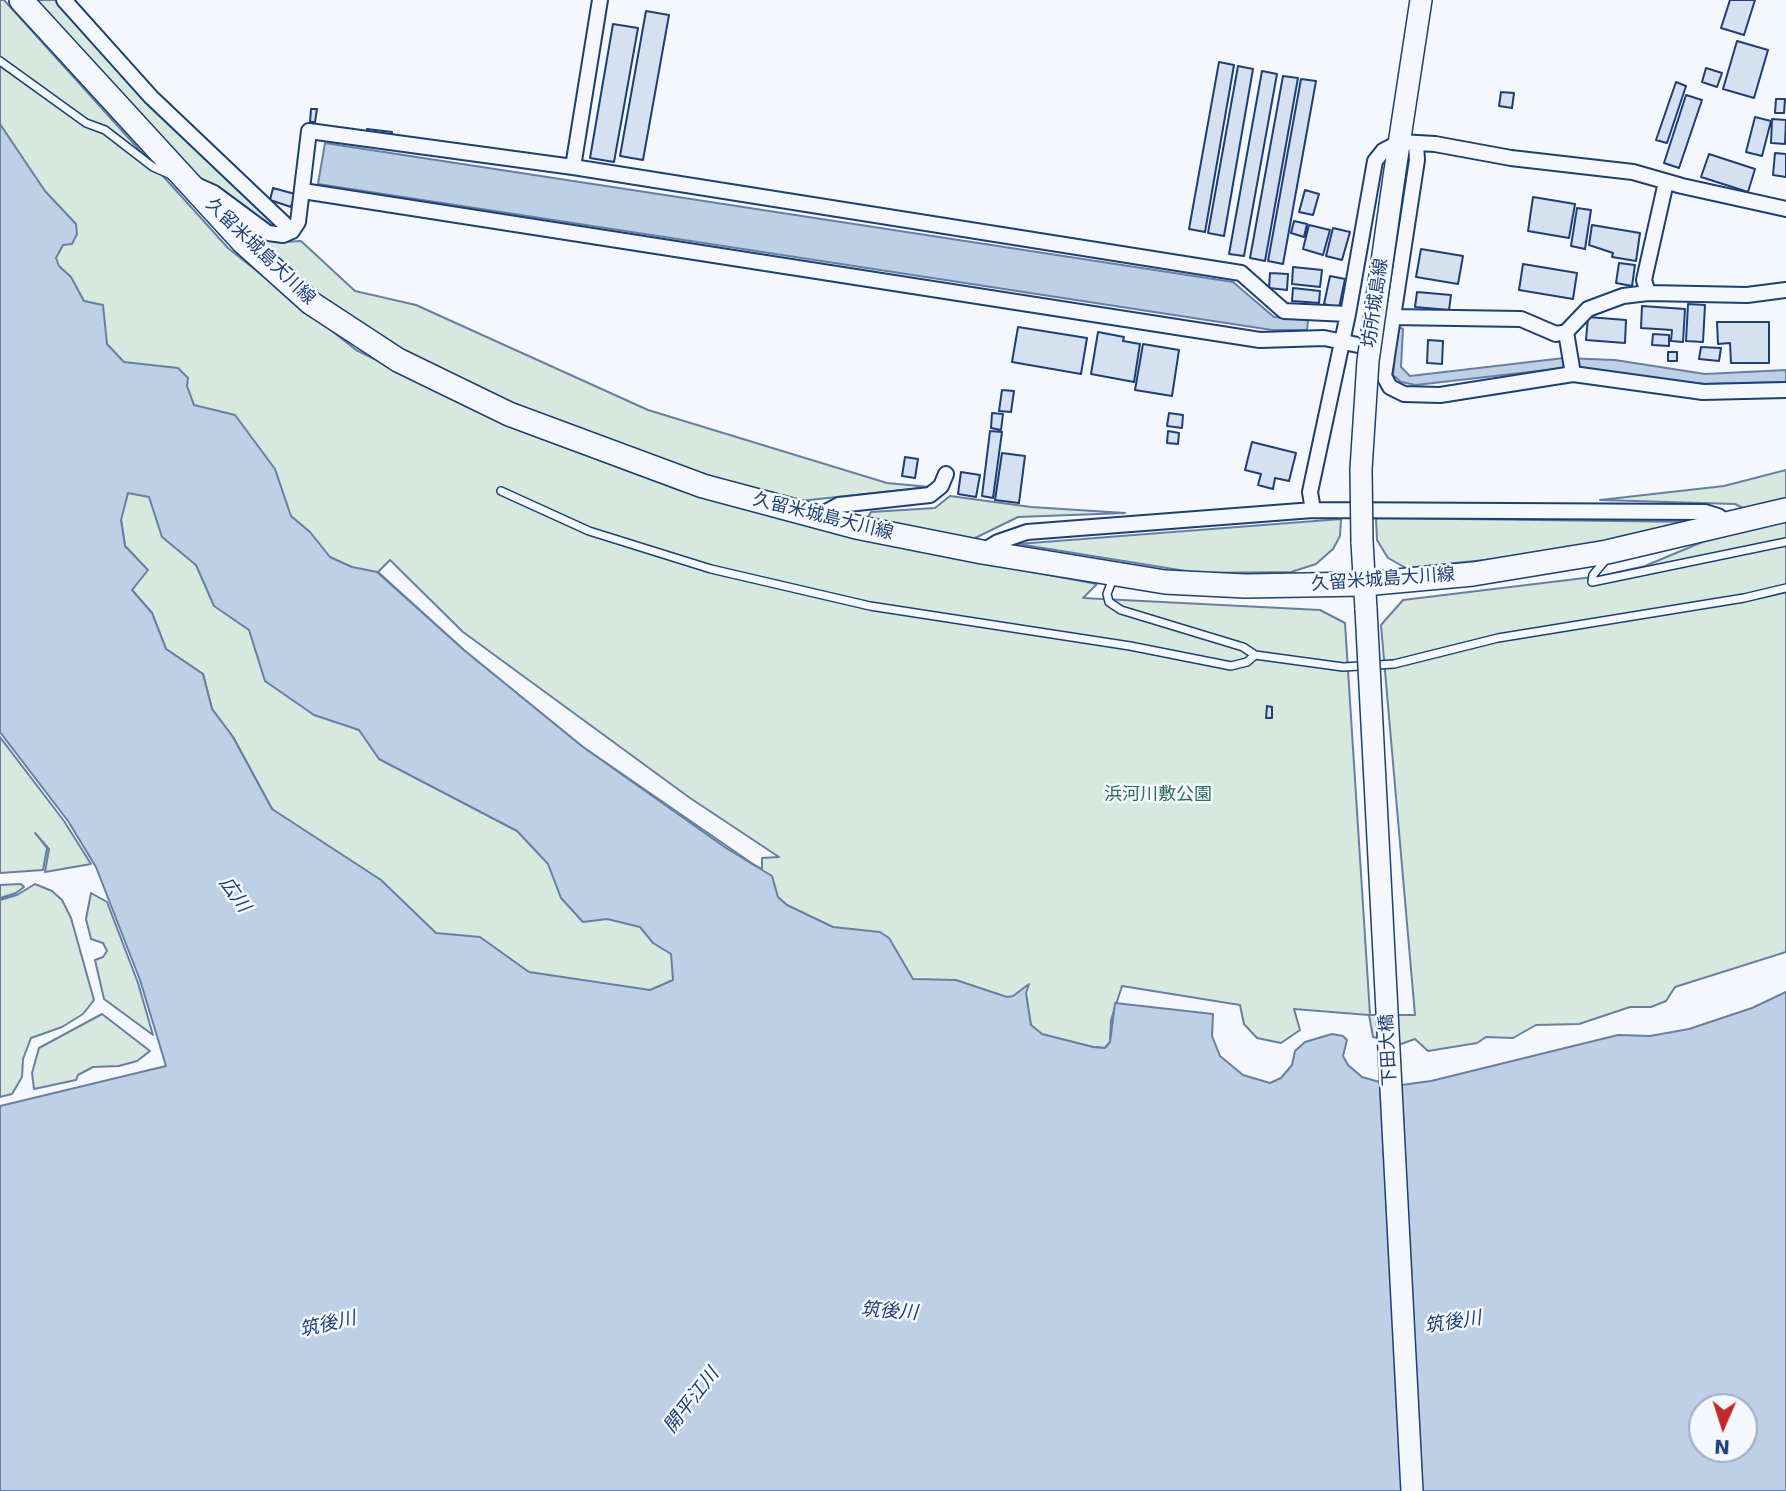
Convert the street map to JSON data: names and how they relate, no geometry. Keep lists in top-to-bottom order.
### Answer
{
  "streets": {
    "main road": ["久留米城島大川線", "坊所城島線", "下田大橋"]
  },
  "crossings": [
    ["久留米城島大川線", "坊所城島線"],
    ["坊所城島線", "下田大橋"]
  ],
  "water": ["広川", "筑後川", "開平江川"],
  "parks": ["浜河川敷公園"],
  "north": "bottom"
}
